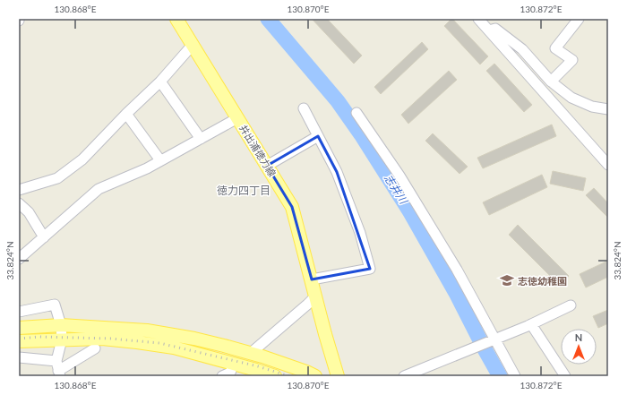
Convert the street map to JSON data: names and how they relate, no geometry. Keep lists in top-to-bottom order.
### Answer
{
  "streets": {
    "main road": ["井出浦徳力線"]
  },
  "districts": ["徳力四丁目"],
  "water": ["志井川"],
  "places": {
    "school or university": ["志徳幼稚園"]
  },
  "north": "top",
  "coordinates": [
    "130.868°E",
    "130.870°E",
    "130.872°E",
    "33.824°N"
  ]
}
